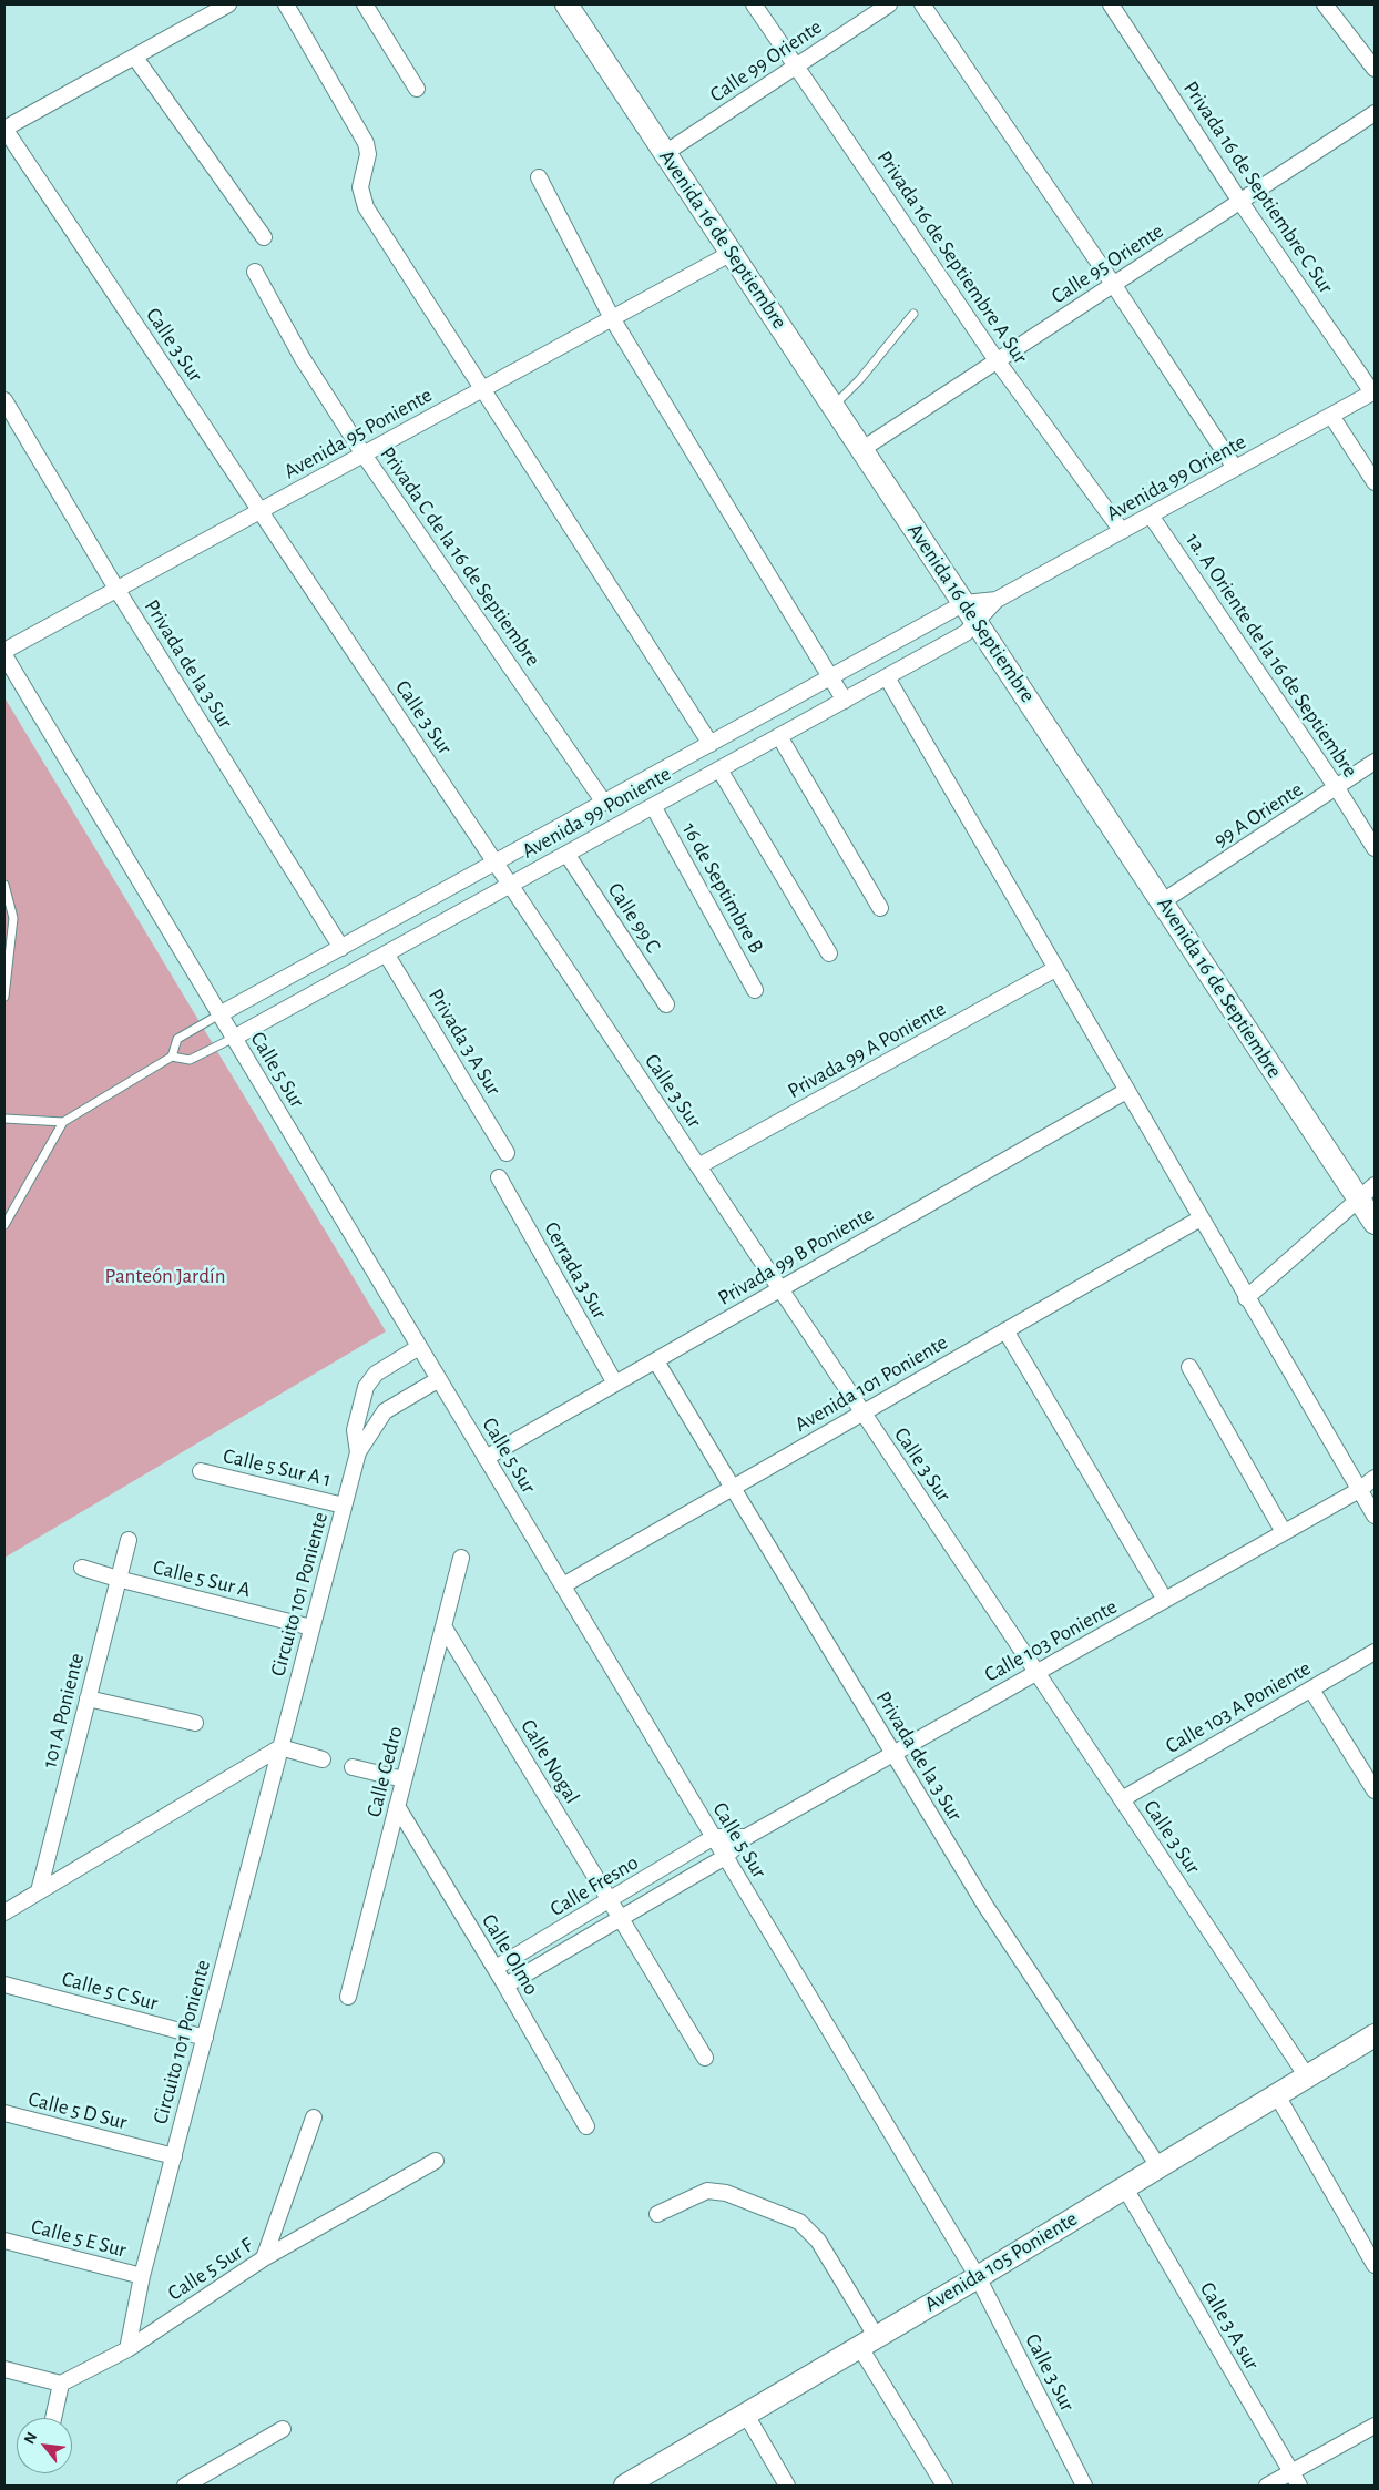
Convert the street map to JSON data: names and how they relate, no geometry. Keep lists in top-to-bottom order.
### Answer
{
  "streets": {
    "main road": ["Avenida 16 de Septiembre", "Avenida 105 Poniente"],
    "street": [
      "Calle 99 Oriente",
      "Privada 16 de Septiembre C Sur",
      "Privada 16 de Septiembre A Sur",
      "Calle 95 Oriente",
      "Calle 3 Sur",
      "Avenida 95 Poniente",
      "Avenida 99 Oriente",
      "Privada C de la 16 de Septiembre",
      "1a. A Oriente de la 16 de Septiembre",
      "Privada de la 3 Sur",
      "Avenida 99 Poniente",
      "99 A Oriente",
      "16 de Septimbre B",
      "Calle 99 C",
      "Privada 3 A Sur",
      "Privada 99 A Poniente",
      "Calle 5 Sur",
      "Privada 99 B Poniente",
      "Cerrada 3 Sur",
      "Avenida 101 Poniente",
      "Calle 5 Sur A 1",
      "Calle 5 Sur A",
      "Circuito 101 Poniente",
      "Calle 103 Poniente",
      "Calle 103 A Poniente",
      "101 A Poniente",
      "Calle Nogal",
      "Calle Cedro",
      "Calle Fresno",
      "Calle Olmo",
      "Calle 5 C Sur",
      "Calle 5 D Sur",
      "Calle 5 E Sur",
      "Calle 5 Sur F",
      "Calle 3 A sur"
    ]
  },
  "crossings": [
    ["Calle 99 Oriente", "Avenida 16 de Septiembre"],
    ["Calle 99 Oriente", "Privada 16 de Septiembre A Sur"],
    ["Privada 16 de Septiembre C Sur", "Calle 95 Oriente"],
    ["Privada 16 de Septiembre C Sur", "Avenida 99 Oriente"],
    ["Avenida 16 de Septiembre", "Calle 95 Oriente"],
    ["Avenida 16 de Septiembre", "Avenida 95 Poniente"],
    ["Avenida 16 de Septiembre", "Avenida 99 Oriente"],
    ["Avenida 16 de Septiembre", "Avenida 99 Poniente"],
    ["Avenida 16 de Septiembre", "99 A Oriente"],
    ["Privada 16 de Septiembre A Sur", "Calle 95 Oriente"],
    ["Privada 16 de Septiembre A Sur", "Avenida 99 Oriente"],
    ["Calle 3 Sur", "Avenida 95 Poniente"],
    ["Calle 3 Sur", "Avenida 99 Poniente"],
    ["Calle 3 Sur", "Privada 99 A Poniente"],
    ["Calle 3 Sur", "Calle 5 Sur"],
    ["Calle 3 Sur", "Privada 99 B Poniente"],
    ["Calle 3 Sur", "Avenida 101 Poniente"],
    ["Calle 3 Sur", "Calle 103 Poniente"],
    ["Calle 3 Sur", "Calle 103 A Poniente"],
    ["Calle 3 Sur", "Avenida 105 Poniente"],
    ["Avenida 95 Poniente", "Privada C de la 16 de Septiembre"],
    ["Avenida 95 Poniente", "Privada de la 3 Sur"],
    ["Avenida 99 Oriente", "1a. A Oriente de la 16 de Septiembre"],
    ["Avenida 99 Oriente", "Avenida 99 Poniente"],
    ["Privada C de la 16 de Septiembre", "Avenida 99 Poniente"],
    ["1a. A Oriente de la 16 de Septiembre", "99 A Oriente"],
    ["Privada de la 3 Sur", "Avenida 99 Poniente"],
    ["Privada de la 3 Sur", "Privada 99 B Poniente"],
    ["Privada de la 3 Sur", "Avenida 101 Poniente"],
    ["Privada de la 3 Sur", "Calle 103 Poniente"],
    ["Privada de la 3 Sur", "Avenida 105 Poniente"],
    ["Avenida 99 Poniente", "16 de Septimbre B"],
    ["Avenida 99 Poniente", "Calle 99 C"],
    ["Avenida 99 Poniente", "Privada 3 A Sur"],
    ["Avenida 99 Poniente", "Calle 5 Sur"],
    ["Calle 5 Sur", "Privada 99 B Poniente"],
    ["Calle 5 Sur", "Avenida 101 Poniente"],
    ["Calle 5 Sur", "Circuito 101 Poniente"],
    ["Calle 5 Sur", "Calle 103 Poniente"],
    ["Calle 5 Sur", "Calle Fresno"],
    ["Calle 5 Sur", "Avenida 105 Poniente"],
    ["Privada 99 B Poniente", "Cerrada 3 Sur"],
    ["Calle 5 Sur A 1", "Circuito 101 Poniente"],
    ["Calle 5 Sur A", "Circuito 101 Poniente"],
    ["Calle 5 Sur A", "101 A Poniente"],
    ["Circuito 101 Poniente", "Calle 5 C Sur"],
    ["Circuito 101 Poniente", "Calle 5 D Sur"],
    ["Circuito 101 Poniente", "Calle 5 E Sur"],
    ["Circuito 101 Poniente", "Calle 5 Sur F"],
    ["Calle 103 Poniente", "Calle Fresno"],
    ["Calle Nogal", "Calle Cedro"],
    ["Calle Nogal", "Calle Fresno"],
    ["Calle Cedro", "Calle Olmo"],
    ["Calle Fresno", "Calle Olmo"],
    ["Avenida 105 Poniente", "Calle 3 A sur"]
  ],
  "parks": ["Panteón Jardín"],
  "north": "top left"
}
